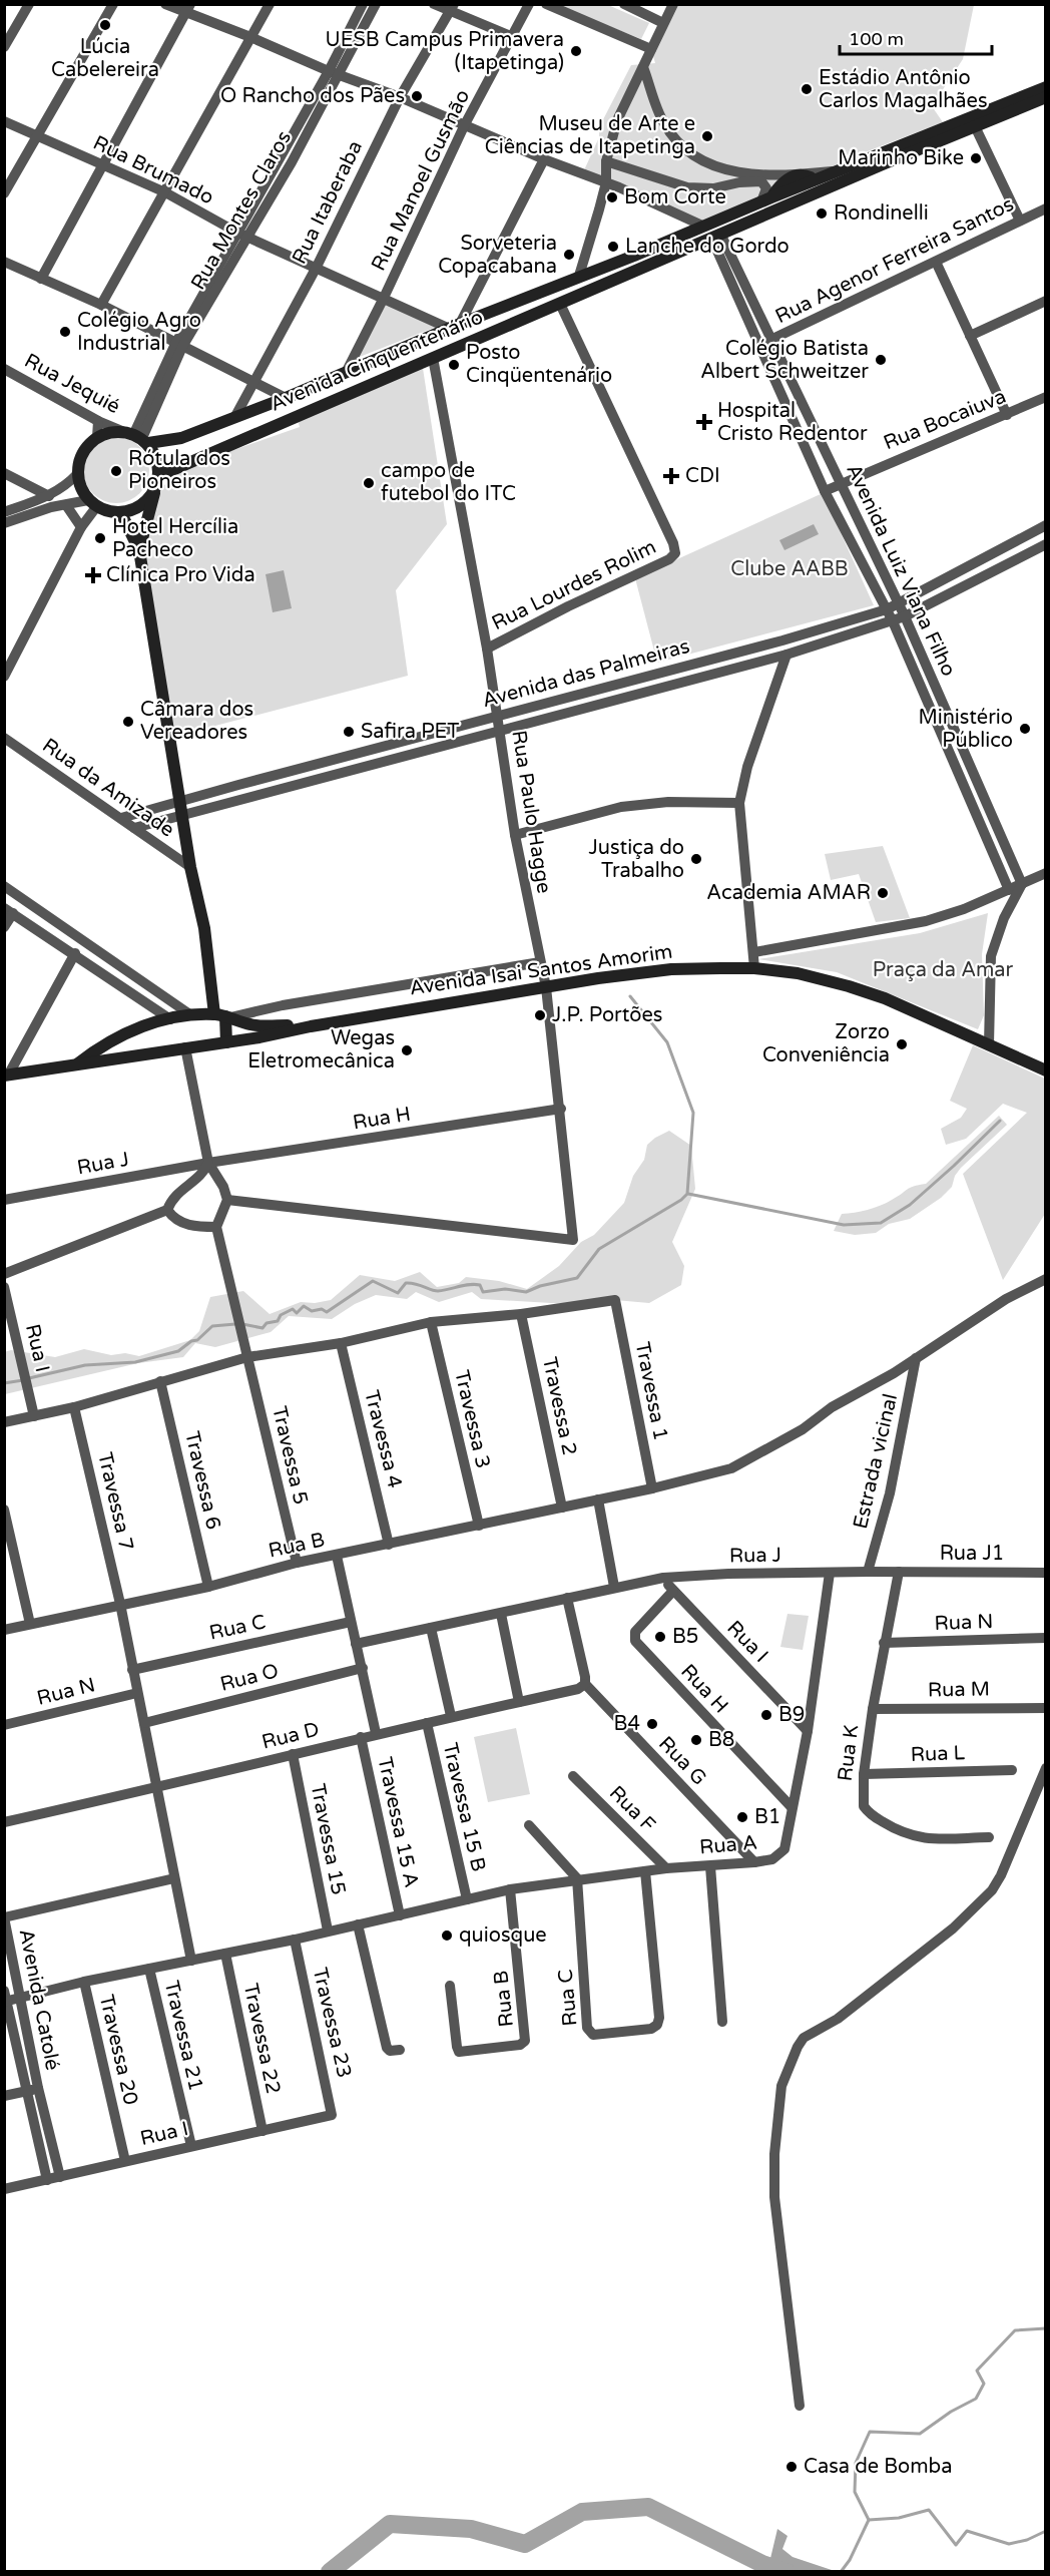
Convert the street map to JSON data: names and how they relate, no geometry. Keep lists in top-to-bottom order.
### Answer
{
  "streets": {
    "main road": ["Avenida Cinquentenário", "Avenida Isai Santos Amorim"],
    "street": [
      "Rua Brumado",
      "Rua Manoel Gusmão",
      "Rua Itaberaba",
      "Rua Montes Claros",
      "Rua Agenor Ferreira Santos",
      "Rua Jequié",
      "Rua Bocaiuva",
      "Avenida Luiz Viana Filho",
      "Rua Lourdes Rolim",
      "Avenida das Palmeiras",
      "Rua da Amizade",
      "Rua Paulo Hagge",
      "Rua H",
      "Rua J",
      "Rua I",
      "Travessa 1",
      "Travessa 2",
      "Travessa 3",
      "Travessa 4",
      "Travessa 5",
      "Estrada vicinal",
      "Travessa 6",
      "Travessa 7",
      "Rua B",
      "Rua J1",
      "Rua N",
      "Rua C",
      "Rua O",
      "Rua M",
      "Rua D",
      "Rua K",
      "Rua L",
      "Rua G",
      "Travessa 15 B",
      "Rua F",
      "Travessa 15 A",
      "Travessa 15",
      "Rua A",
      "Avenida Catolé",
      "Travessa 23",
      "Travessa 21",
      "Travessa 22",
      "Travessa 20"
    ]
  },
  "crossings": [
    ["Rua Brumado", "Rua Manoel Gusmão"],
    ["Rua Brumado", "Rua Itaberaba"],
    ["Rua Brumado", "Rua Montes Claros"],
    ["Rua Brumado", "Avenida Cinquentenário"],
    ["Rua Manoel Gusmão", "Avenida Cinquentenário"],
    ["Rua Itaberaba", "Avenida Cinquentenário"],
    ["Rua Montes Claros", "Avenida Cinquentenário"],
    ["Rua Montes Claros", "Rua Jequié"],
    ["Rua Agenor Ferreira Santos", "Avenida Luiz Viana Filho"],
    ["Avenida Cinquentenário", "Rua Jequié"],
    ["Avenida Cinquentenário", "Avenida Luiz Viana Filho"],
    ["Avenida Cinquentenário", "Rua Lourdes Rolim"],
    ["Avenida Cinquentenário", "Rua Paulo Hagge"],
    ["Rua Bocaiuva", "Avenida Luiz Viana Filho"],
    ["Avenida Luiz Viana Filho", "Avenida das Palmeiras"],
    ["Rua Lourdes Rolim", "Rua Paulo Hagge"],
    ["Avenida das Palmeiras", "Rua da Amizade"],
    ["Avenida das Palmeiras", "Rua Paulo Hagge"],
    ["Rua Paulo Hagge", "Avenida Isai Santos Amorim"],
    ["Rua H", "Rua J"],
    ["Rua H", "Rua I"],
    ["Rua H", "Rua A"],
    ["Rua J", "Rua I"],
    ["Rua J", "Estrada vicinal"],
    ["Rua J", "Rua J1"],
    ["Rua J", "Rua K"],
    ["Rua J", "Rua A"],
    ["Rua I", "Rua A"],
    ["Rua I", "Avenida Catolé"],
    ["Rua I", "Travessa 23"],
    ["Rua I", "Travessa 21"],
    ["Rua I", "Travessa 22"],
    ["Rua I", "Travessa 20"],
    ["Travessa 1", "Travessa 2"],
    ["Travessa 1", "Rua B"],
    ["Travessa 2", "Rua B"],
    ["Travessa 3", "Rua B"],
    ["Travessa 4", "Rua B"],
    ["Travessa 5", "Rua B"],
    ["Estrada vicinal", "Rua B"],
    ["Travessa 6", "Rua B"],
    ["Travessa 7", "Rua B"],
    ["Travessa 7", "Rua N"],
    ["Travessa 7", "Rua C"],
    ["Travessa 7", "Rua O"],
    ["Travessa 7", "Rua D"],
    ["Travessa 7", "Rua A"],
    ["Rua B", "Rua A"],
    ["Rua J1", "Rua K"],
    ["Rua N", "Rua K"],
    ["Rua C", "Rua A"],
    ["Rua M", "Rua K"],
    ["Rua D", "Rua G"],
    ["Rua D", "Travessa 15 B"],
    ["Rua D", "Travessa 15 A"],
    ["Rua D", "Travessa 15"],
    ["Rua K", "Rua L"],
    ["Rua G", "Rua A"],
    ["Travessa 15 B", "Rua A"],
    ["Rua F", "Rua A"],
    ["Travessa 15 A", "Rua A"],
    ["Travessa 15", "Rua A"],
    ["Rua A", "Avenida Catolé"],
    ["Rua A", "Travessa 23"],
    ["Rua A", "Travessa 21"],
    ["Rua A", "Travessa 22"],
    ["Rua A", "Travessa 20"]
  ],
  "parks": ["Clube AABB", "Praça da Amar"],
  "places": {
    "other": [
      "Lúcia Cabelereira",
      "UESB Campus Primavera (Itapetinga)",
      "Estádio Antônio Carlos Magalhães",
      "O Rancho dos Pães",
      "Museu de Arte e Ciências de Itapetinga",
      "Marinho Bike",
      "Bom Corte",
      "Rondinelli",
      "Lanche do Gordo",
      "Sorveteria Copacabana",
      "Colégio Agro Industrial",
      "Colégio Batista Albert Schweitzer",
      "Posto Cinqüentenário",
      "Rótula dos Pioneiros",
      "campo de futebol do ITC",
      "Hotel Hercília Pacheco",
      "Câmara dos Vereadores",
      "Ministério Público",
      "Safira PET",
      "Justiça do Trabalho",
      "Academia AMAR",
      "J.P. Portões",
      "Zorzo Conveniência",
      "Wegas Eletromecânica",
      "B5",
      "B9",
      "B4",
      "B8",
      "B1",
      "quiosque",
      "Casa de Bomba"
    ],
    "health": ["Hospital Cristo Redentor", "CDI", "Clínica Pro Vida"]
  },
  "scale_bar": "100 m"
}
